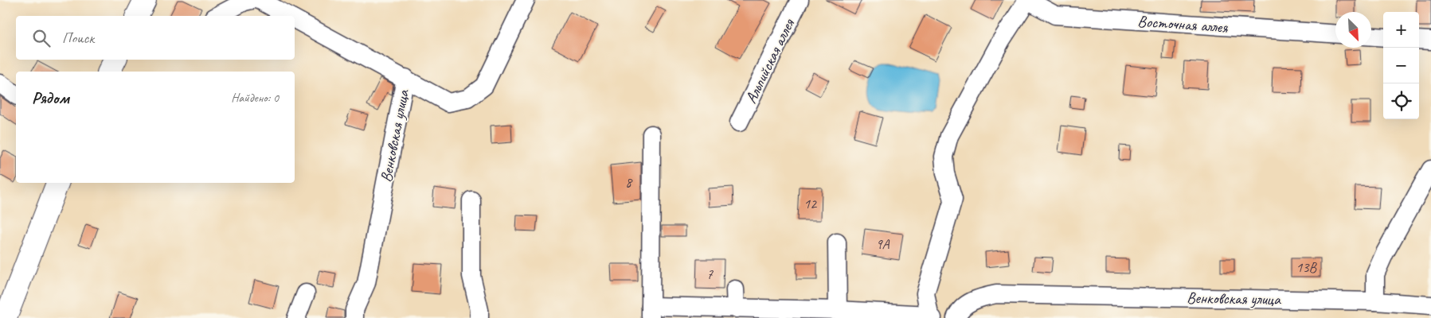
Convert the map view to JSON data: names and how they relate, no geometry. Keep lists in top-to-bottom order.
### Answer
{
  "streets": {
    "street": ["Восточная аллея", "Альпийская аллея", "Венковская улица"]
  },
  "house_numbers": [
    "8",
    "12",
    "9А",
    "13В",
    "7"
  ],
  "north": "bottom right",
  "page": {
    "map_buttons": ["+", "−"],
    "search": "Поиск",
    "heading": ["Рядом", "Найдено: 0"]
  }
}
